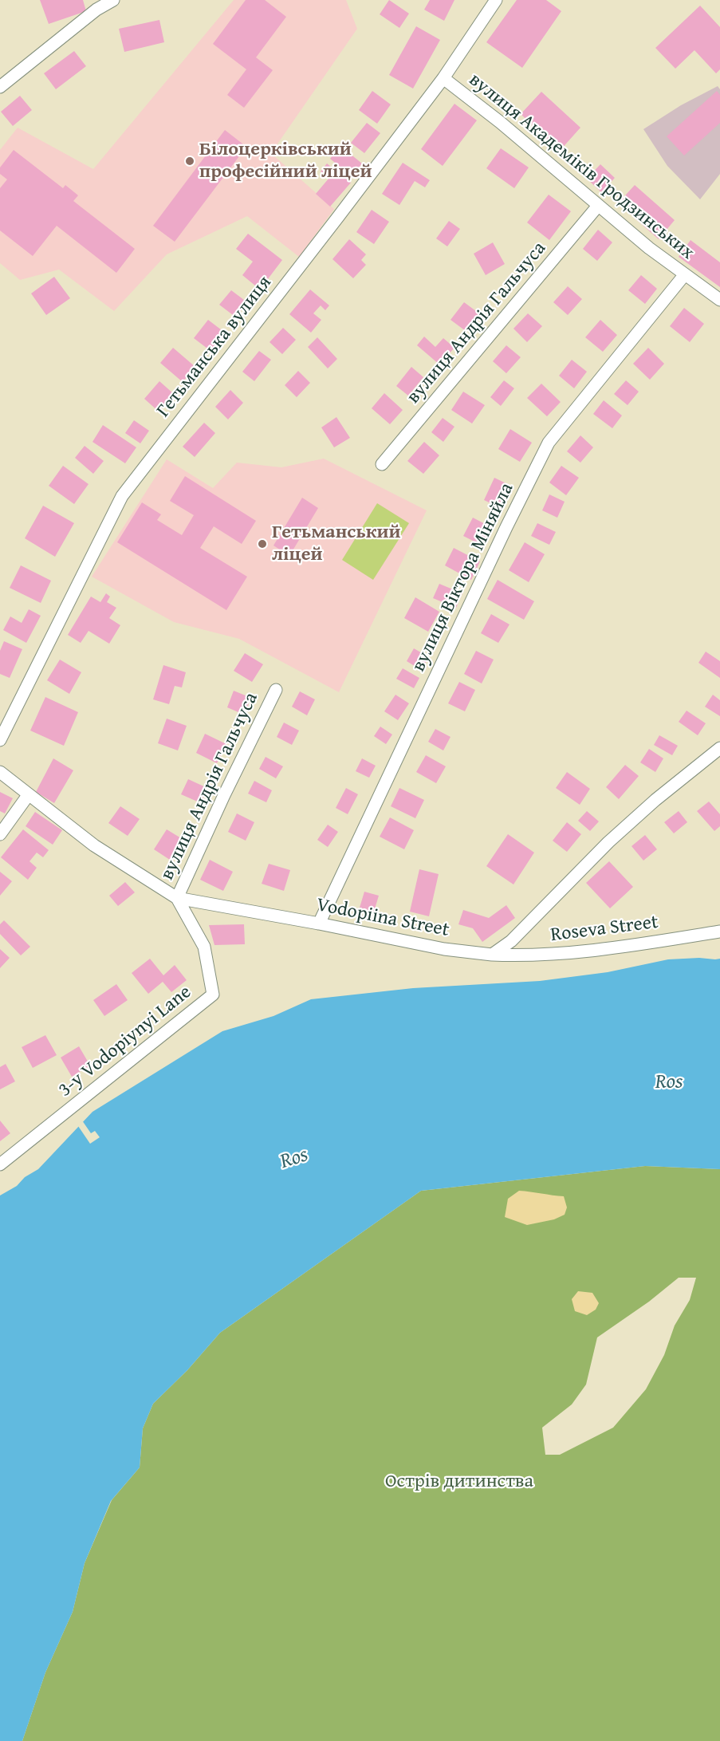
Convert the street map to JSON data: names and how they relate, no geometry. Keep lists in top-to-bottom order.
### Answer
{
  "streets": {
    "street": [
      "вулиця Академіків Гродзинських",
      "вулиця Андрія Гальчуса",
      "Гетьманська вулиця",
      "вулиця Віктора Міняйла",
      "Vodopiina Street",
      "Roseva Street",
      "3-y Vodopiynyi Lane"
    ]
  },
  "crossings": [
    ["вулиця Академіків Гродзинських", "вулиця Андрія Гальчуса"],
    ["вулиця Академіків Гродзинських", "Гетьманська вулиця"],
    ["вулиця Академіків Гродзинських", "вулиця Віктора Міняйла"],
    ["вулиця Андрія Гальчуса", "Vodopiina Street"],
    ["вулиця Андрія Гальчуса", "3-y Vodopiynyi Lane"],
    ["вулиця Віктора Міняйла", "Vodopiina Street"],
    ["Vodopiina Street", "Roseva Street"],
    ["Vodopiina Street", "3-y Vodopiynyi Lane"]
  ],
  "water": ["Ros"],
  "parks": ["Острів дитинства"],
  "places": ["Білоцерківський професійний ліцей", "Гетьманський ліцей"]
}
